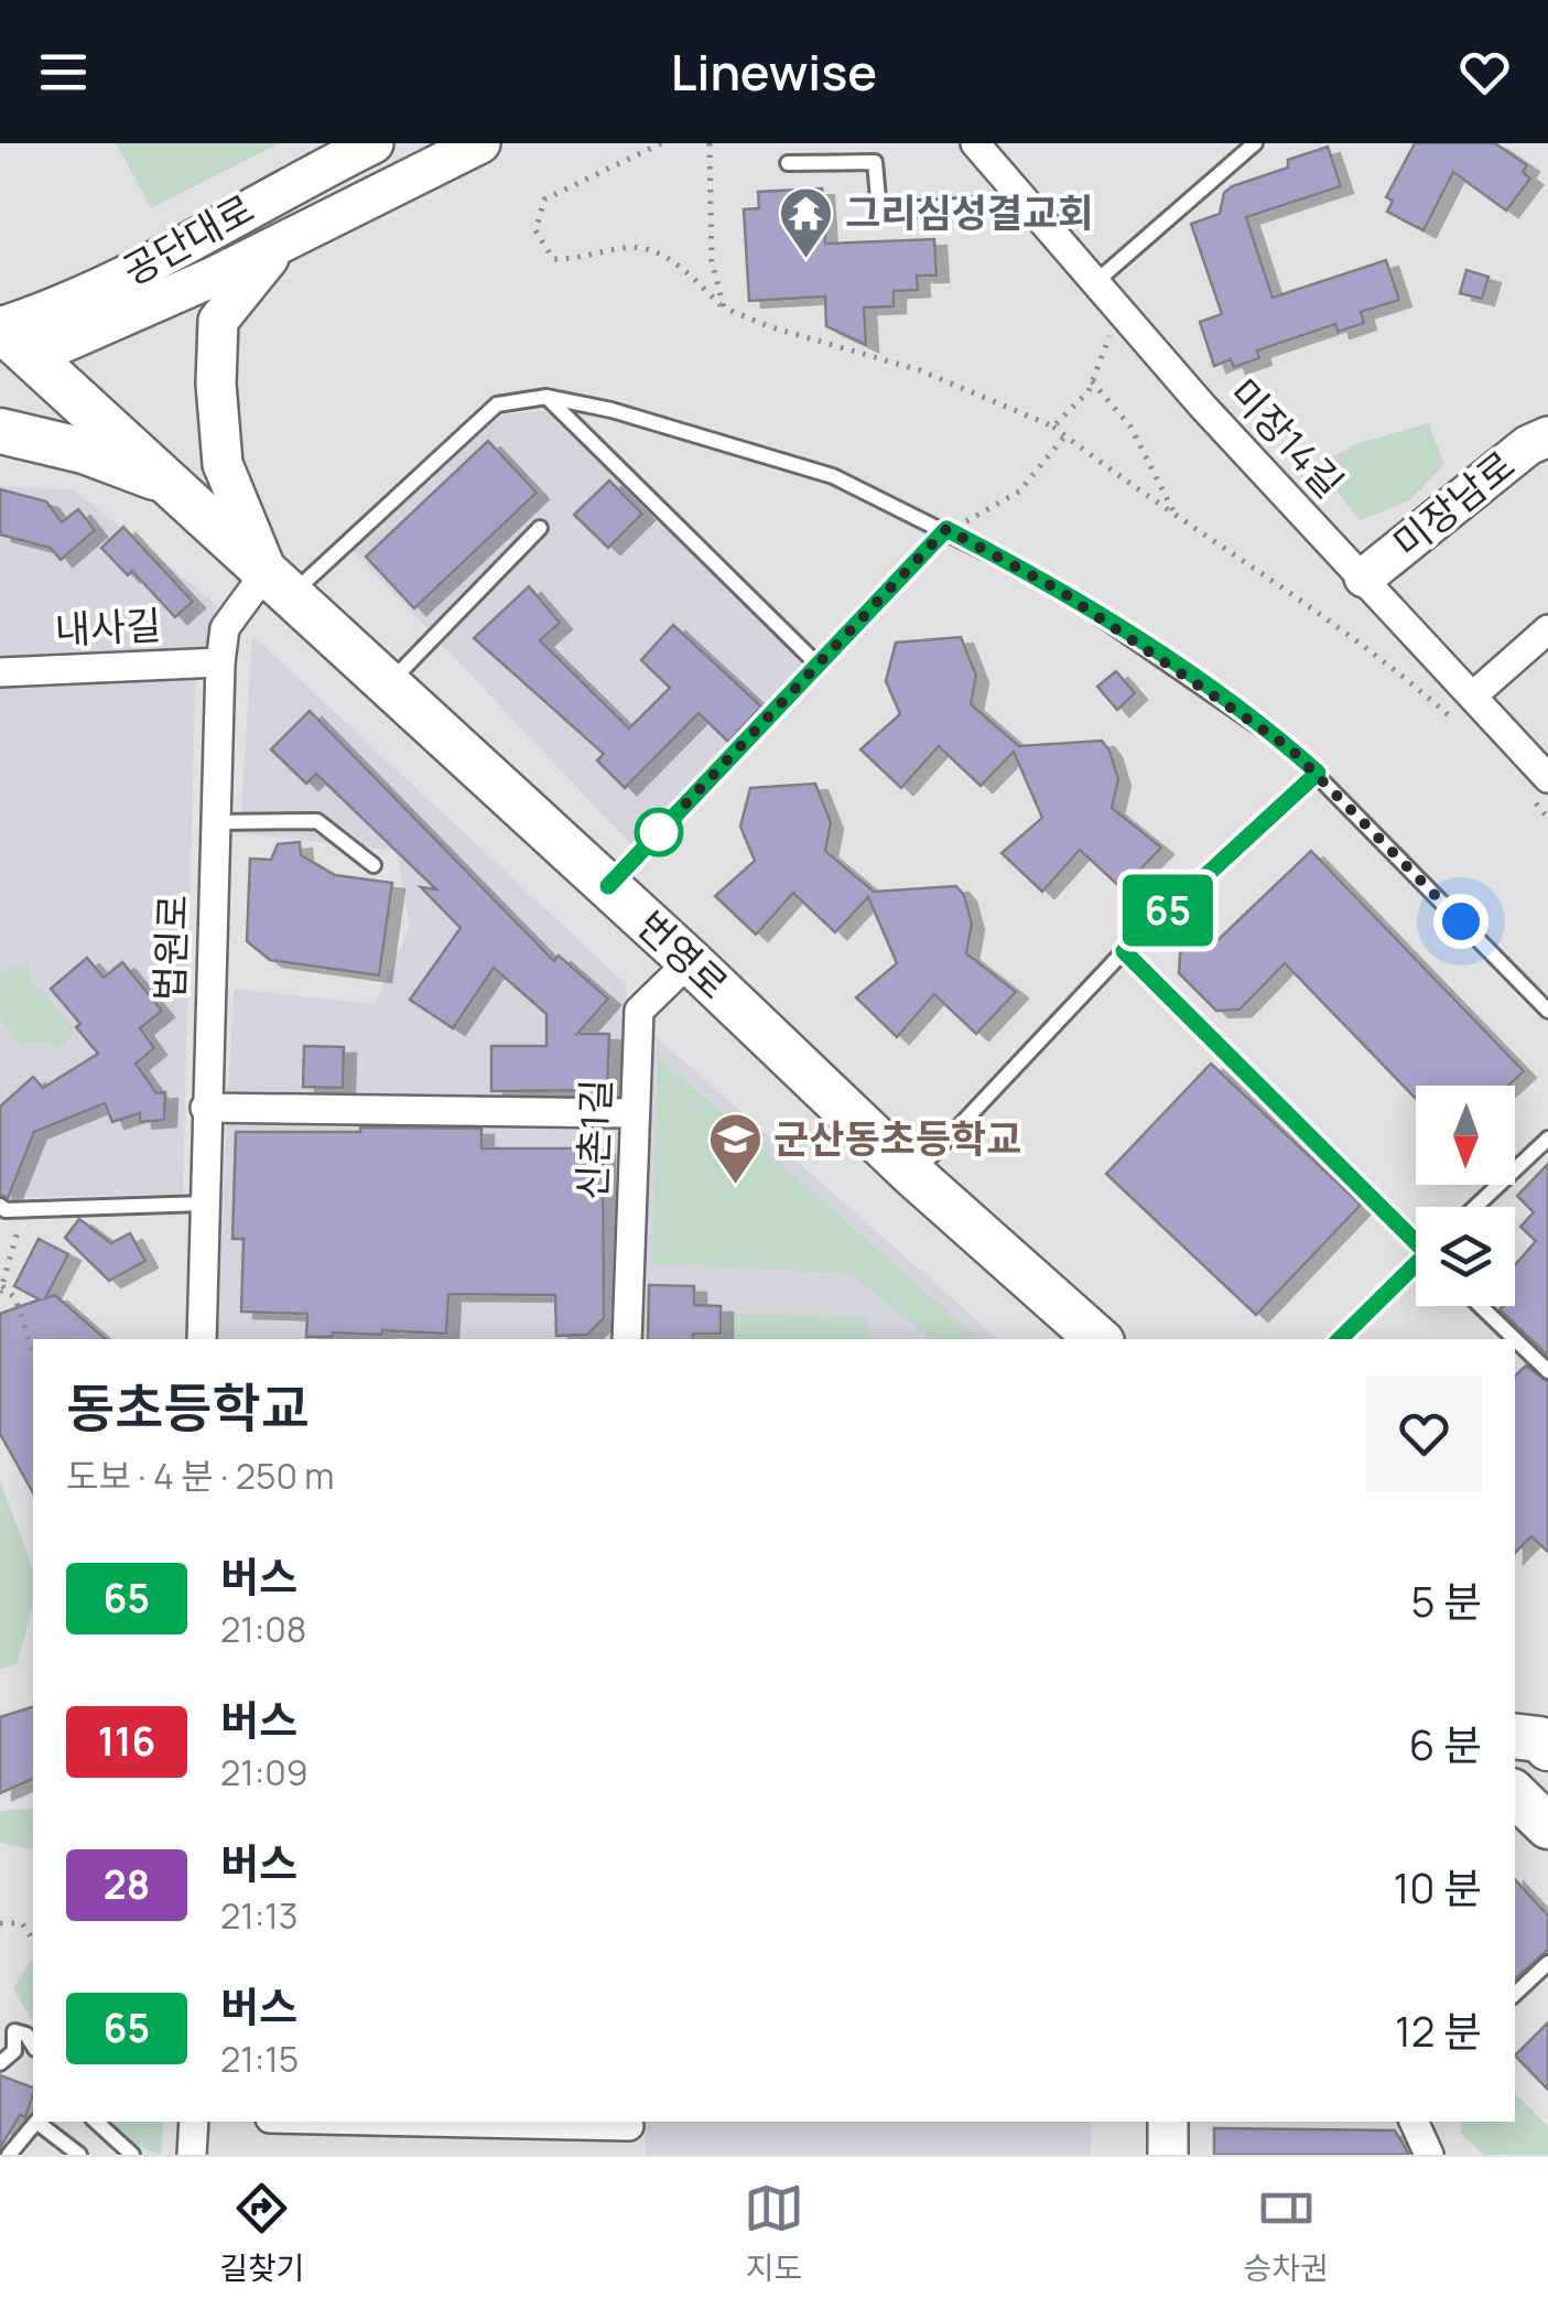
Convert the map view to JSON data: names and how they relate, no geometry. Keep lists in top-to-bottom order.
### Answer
{
  "streets": {
    "main road": ["번영로"],
    "street": [
      "공단대로",
      "미장14길",
      "미장남로",
      "내사길",
      "법원로",
      "신촌1길"
    ]
  },
  "crossings": [
    ["공단대로", "번영로"],
    ["미장14길", "미장남로"],
    ["내사길", "법원로"],
    ["법원로", "번영로"],
    ["번영로", "신촌1길"]
  ],
  "places": {
    "temple": ["그리심성결교회"],
    "school or university": ["군산동초등학교"]
  },
  "lines": ["bus line 65"],
  "north": "bottom",
  "page": {
    "header": "Linewise",
    "on_map": "65",
    "heading": ["동초등학교", "도보 · 4 분 · 250 m"],
    "list": [
      {
        "mark": "65",
        "name": "버스",
        "note": "21:08",
        "value": "5 분"
      },
      {
        "mark": "116",
        "name": "버스",
        "note": "21:09",
        "value": "6 분"
      },
      {
        "mark": "28",
        "name": "버스",
        "note": "21:13",
        "value": "10 분"
      },
      {
        "mark": "65",
        "name": "버스",
        "note": "21:15",
        "value": "12 분"
      }
    ],
    "tabs": ["길찾기", "지도", "승차권"]
  }
}
